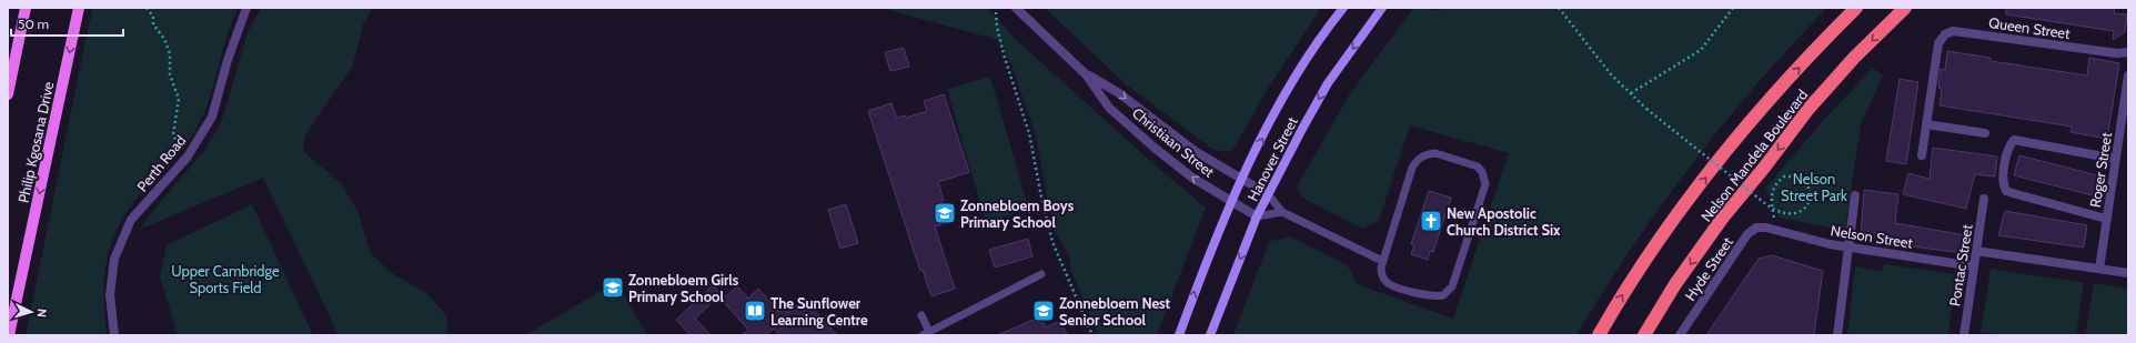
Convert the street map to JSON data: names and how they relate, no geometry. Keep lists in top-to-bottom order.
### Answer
{
  "streets": {
    "highway": ["Nelson Mandela Boulevard"],
    "main road": ["Philip Kgosana Drive"],
    "street": [
      "Queen Street",
      "Christiaan Street",
      "Hanover Street",
      "Perth Road",
      "Roger Street",
      "Nelson Street",
      "Pontac Street",
      "Hyde Street"
    ]
  },
  "crossings": [
    ["Christiaan Street", "Hanover Street"],
    ["Nelson Street", "Pontac Street"],
    ["Nelson Street", "Hyde Street"]
  ],
  "one_way": ["Philip Kgosana Drive"],
  "parks": ["Nelson Street Park", "Upper Cambridge Sports Field"],
  "places": {
    "school or university": ["Zonnebloem Boys Primary School", "Zonnebloem Girls Primary School", "Zonnebloem Nest Senior School"],
    "church": ["New Apostolic Church District Six"],
    "library": ["The Sunflower Learning Centre"]
  },
  "scale_bar": "50 m",
  "north": "right"
}
